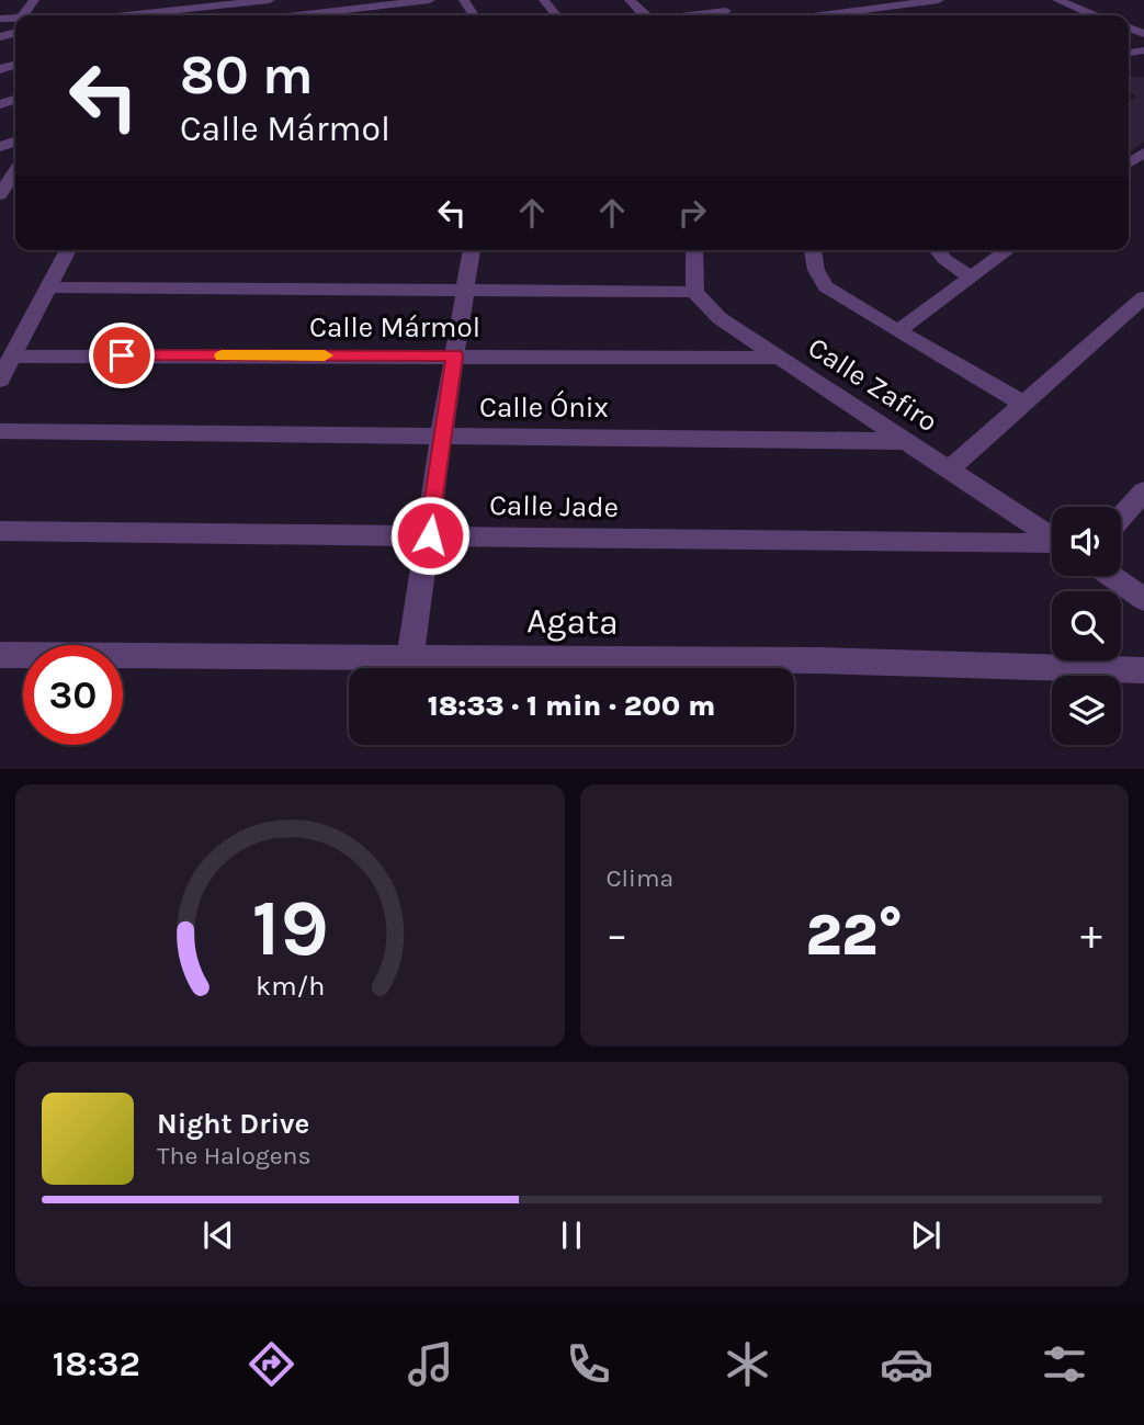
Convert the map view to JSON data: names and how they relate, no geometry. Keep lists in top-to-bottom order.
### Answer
{
  "streets": {
    "street": [
      "Calle Mármol",
      "Calle Zafiro",
      "Calle Ónix",
      "Calle Jade",
      "Agata"
    ]
  },
  "crossings": [
    ["Calle Mármol", "Calle Zafiro"],
    ["Calle Zafiro", "Calle Ónix"]
  ],
  "page": {
    "turn": ["80 m", "Calle Mármol"],
    "limit": "30",
    "trip": "18:33 · 1 min · 200 m",
    "tile": "Clima",
    "heat": ["−", "22°", "+"],
    "song": ["Night Drive", "The Halogens"],
    "tabs": "18:32",
    "gauge": ["19", "km/h"]
  }
}
